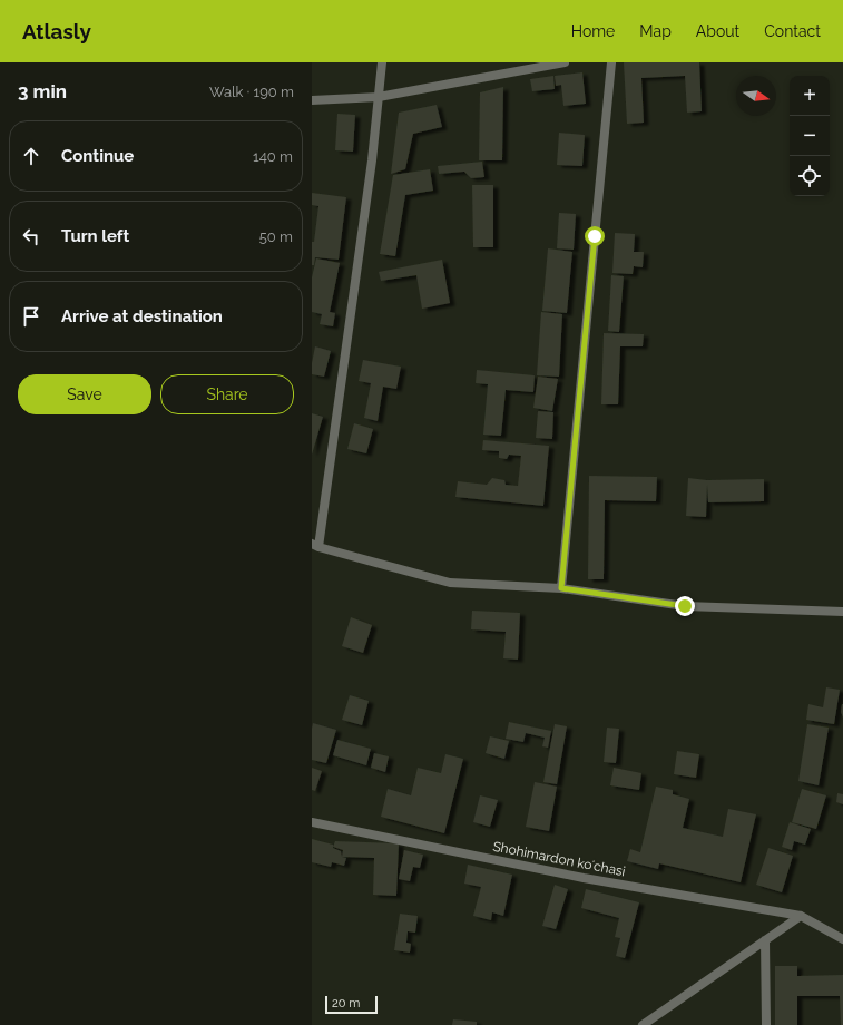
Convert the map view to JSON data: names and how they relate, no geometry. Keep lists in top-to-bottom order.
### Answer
{
  "streets": {
    "street": ["Shohimardon koʻchasi"]
  },
  "scale_bar": "20 m",
  "north": "right",
  "page": {
    "header": "Atlasly",
    "nav": [
      "Home",
      "Map",
      "About",
      "Contact"
    ],
    "heading": ["3 min", "Walk · 190 m"],
    "map_buttons": ["+", "−"],
    "list": [
      ["Continue", "140 m"],
      ["Turn left", "50 m"],
      "Arrive at destination"
    ],
    "buttons": ["Save", "Share"],
    "scale": "20 m"
  }
}
